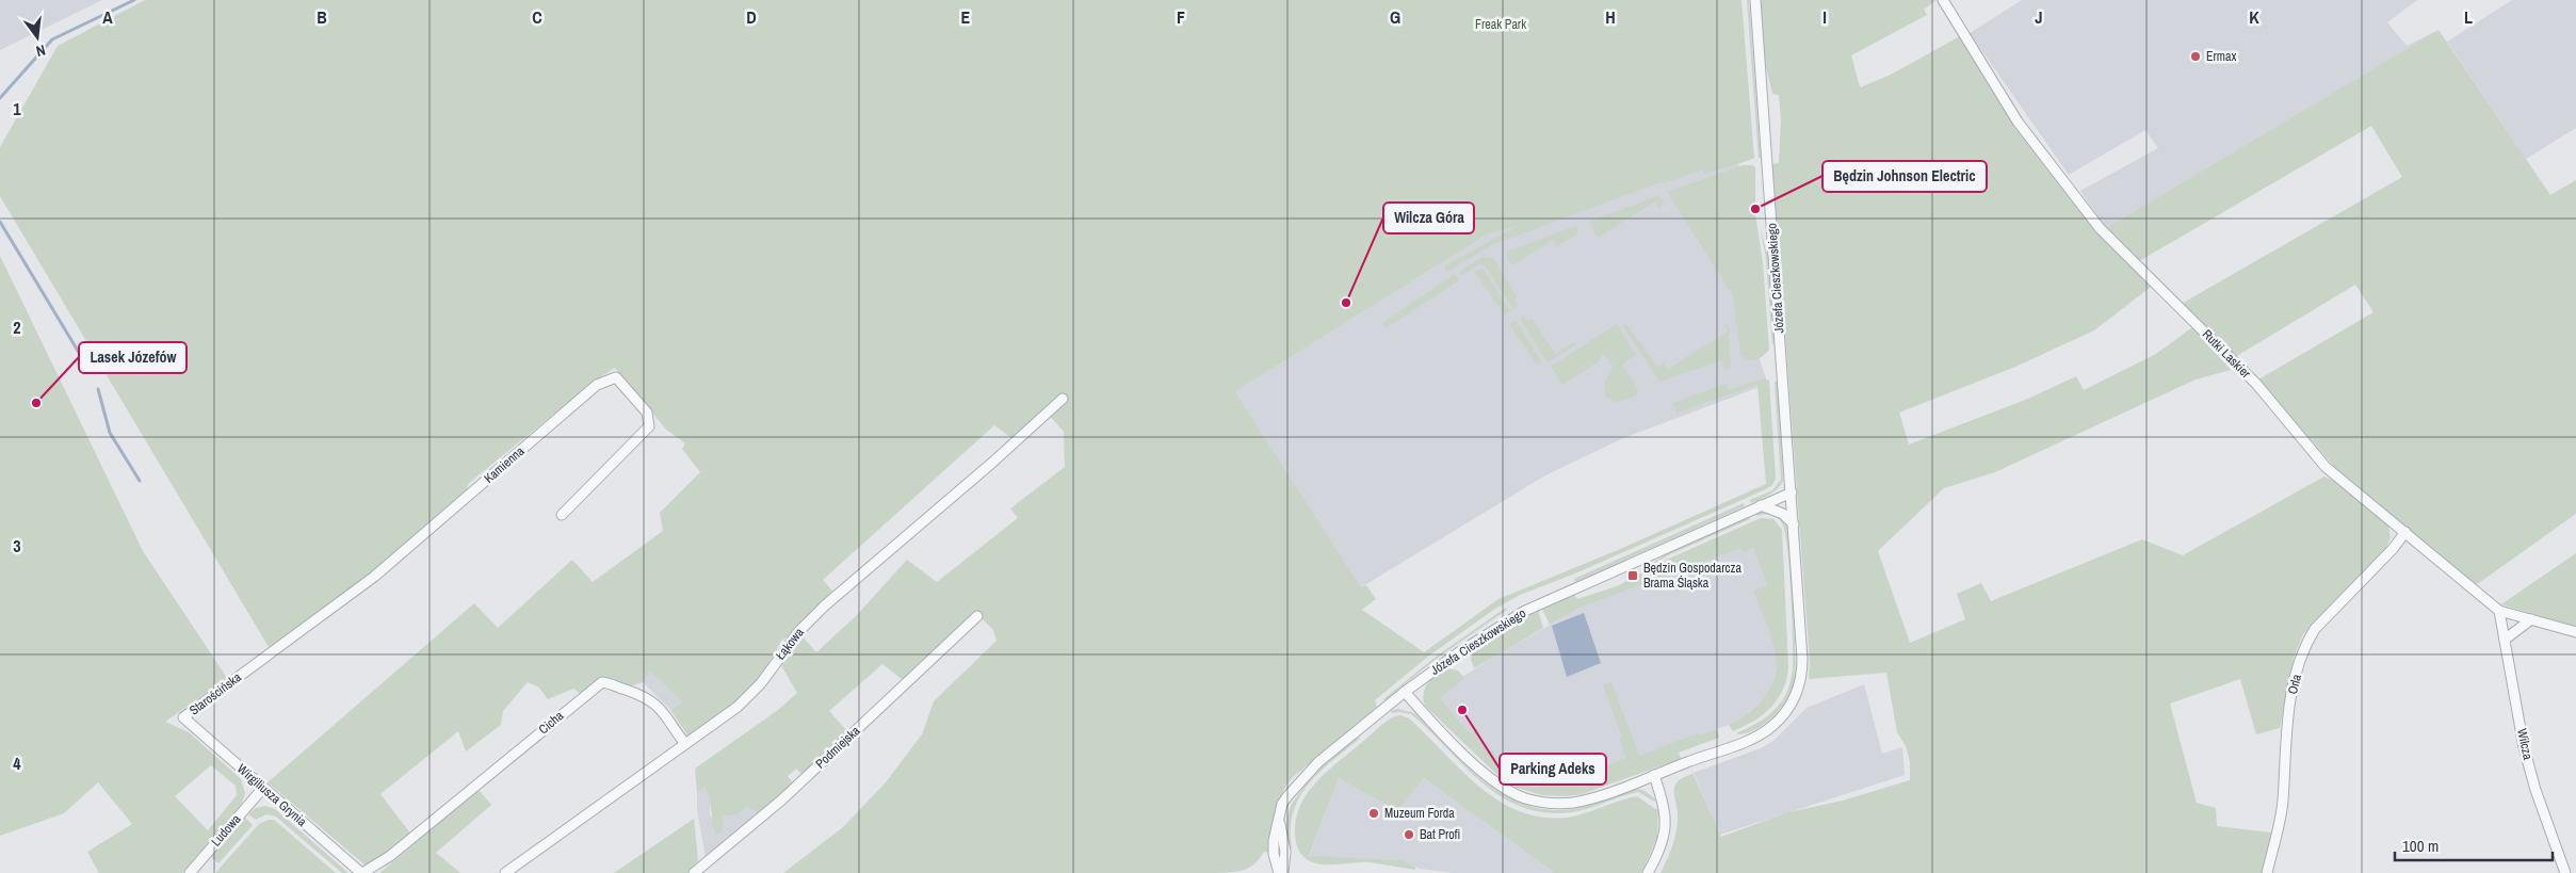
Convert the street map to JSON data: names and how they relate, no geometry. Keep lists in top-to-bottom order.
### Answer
{
  "streets": {
    "street": [
      "Józefa Cieszkowskiego",
      "Rutki Laskier",
      "Kamienna",
      "Łąkowa",
      "Orla",
      "Starościńska",
      "Cicha",
      "Wilcza",
      "Podmiejska",
      "Wirgiliusza Grynia",
      "Ludowa"
    ]
  },
  "crossings": [
    ["Rutki Laskier", "Orla"],
    ["Rutki Laskier", "Wilcza"],
    ["Kamienna", "Starościńska"],
    ["Łąkowa", "Cicha"],
    ["Starościńska", "Wirgiliusza Grynia"],
    ["Cicha", "Wirgiliusza Grynia"],
    ["Wirgiliusza Grynia", "Ludowa"]
  ],
  "parks": ["Freak Park"],
  "places": {
    "other": [
      "Ermax",
      "Będzin Johnson Electric",
      "Wilcza Góra",
      "Lasek Józefów",
      "Parking Adeks",
      "Muzeum Forda",
      "Bat Profi"
    ],
    "transit": ["Będzin Gospodarcza Brama Śląska"]
  },
  "scale_bar": "100 m",
  "north": "bottom",
  "grid": {
    "columns": [
      "A",
      "B",
      "C",
      "D",
      "E",
      "F",
      "G",
      "H",
      "I",
      "J",
      "K",
      "L"
    ],
    "rows": [
      "1",
      "2",
      "3",
      "4"
    ]
  }
}
